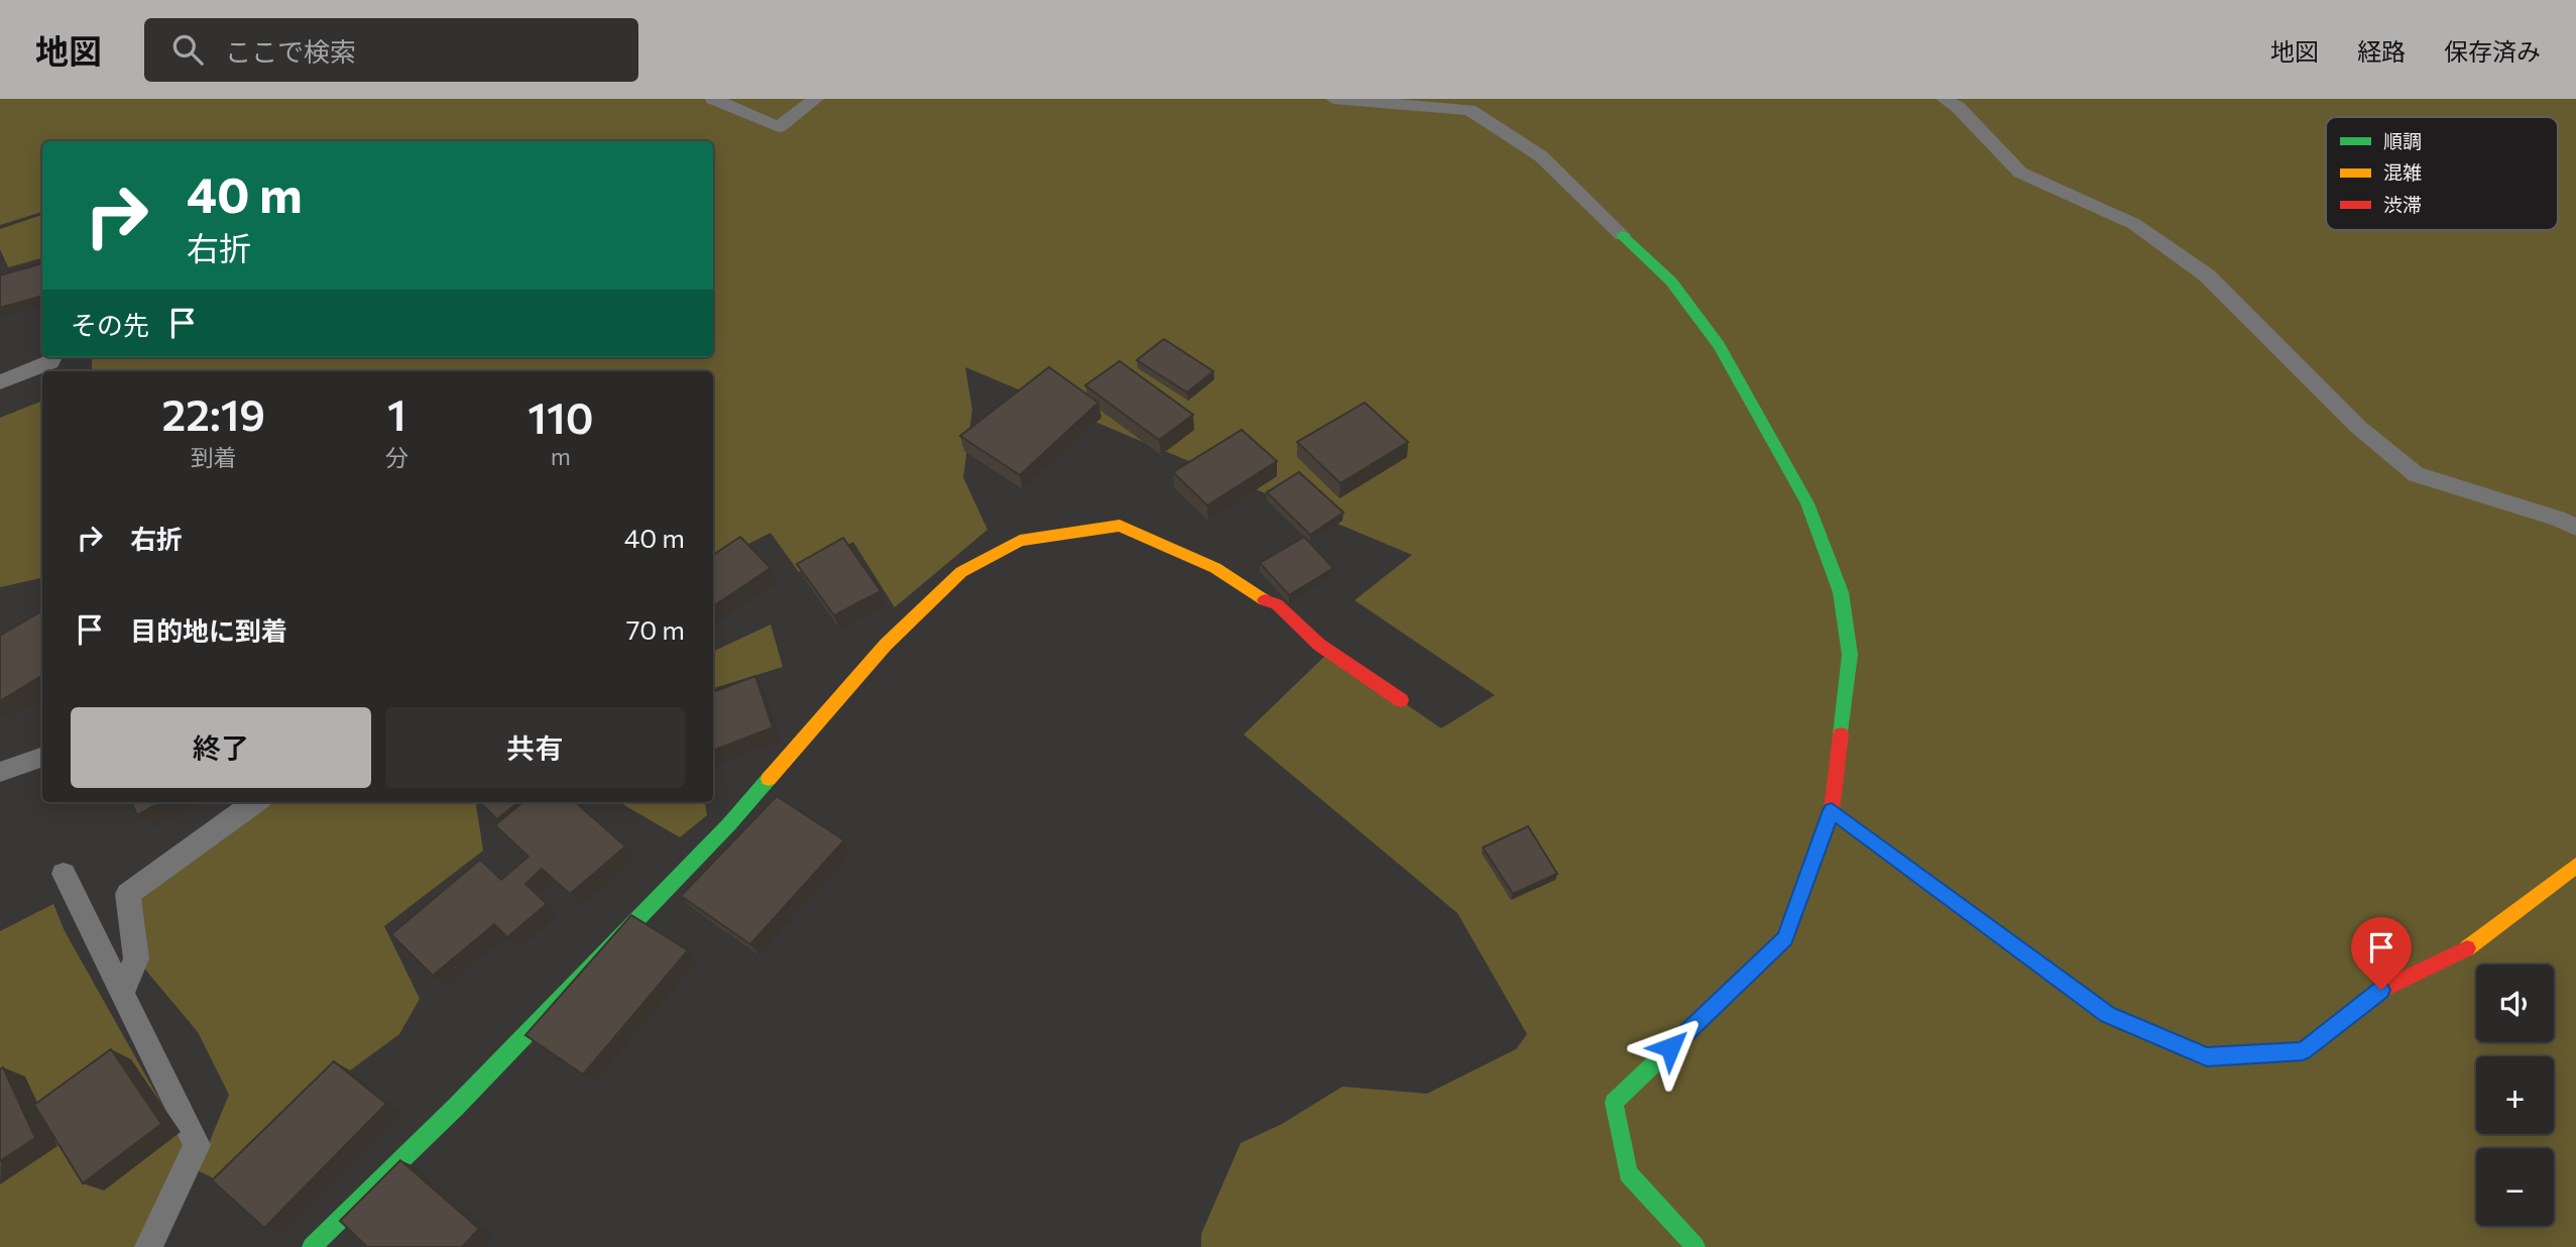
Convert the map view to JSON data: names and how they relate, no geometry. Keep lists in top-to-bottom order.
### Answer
{
  "legend": ["順調", "混雑", "渋滞"],
  "page": {
    "header": "地図",
    "search": "ここで検索",
    "nav": ["地図", "経路", "保存済み"],
    "turn": ["40 m", "右折"],
    "then": "その先",
    "eta": [
      "22:19",
      "到着",
      "1",
      "分",
      "110",
      "m"
    ],
    "list": [
      {
        "name": "右折",
        "value": "40 m"
      },
      {
        "name": "目的地に到着",
        "value": "70 m"
      }
    ],
    "buttons": ["終了", "共有"],
    "map_buttons": ["+", "−"]
  }
}
